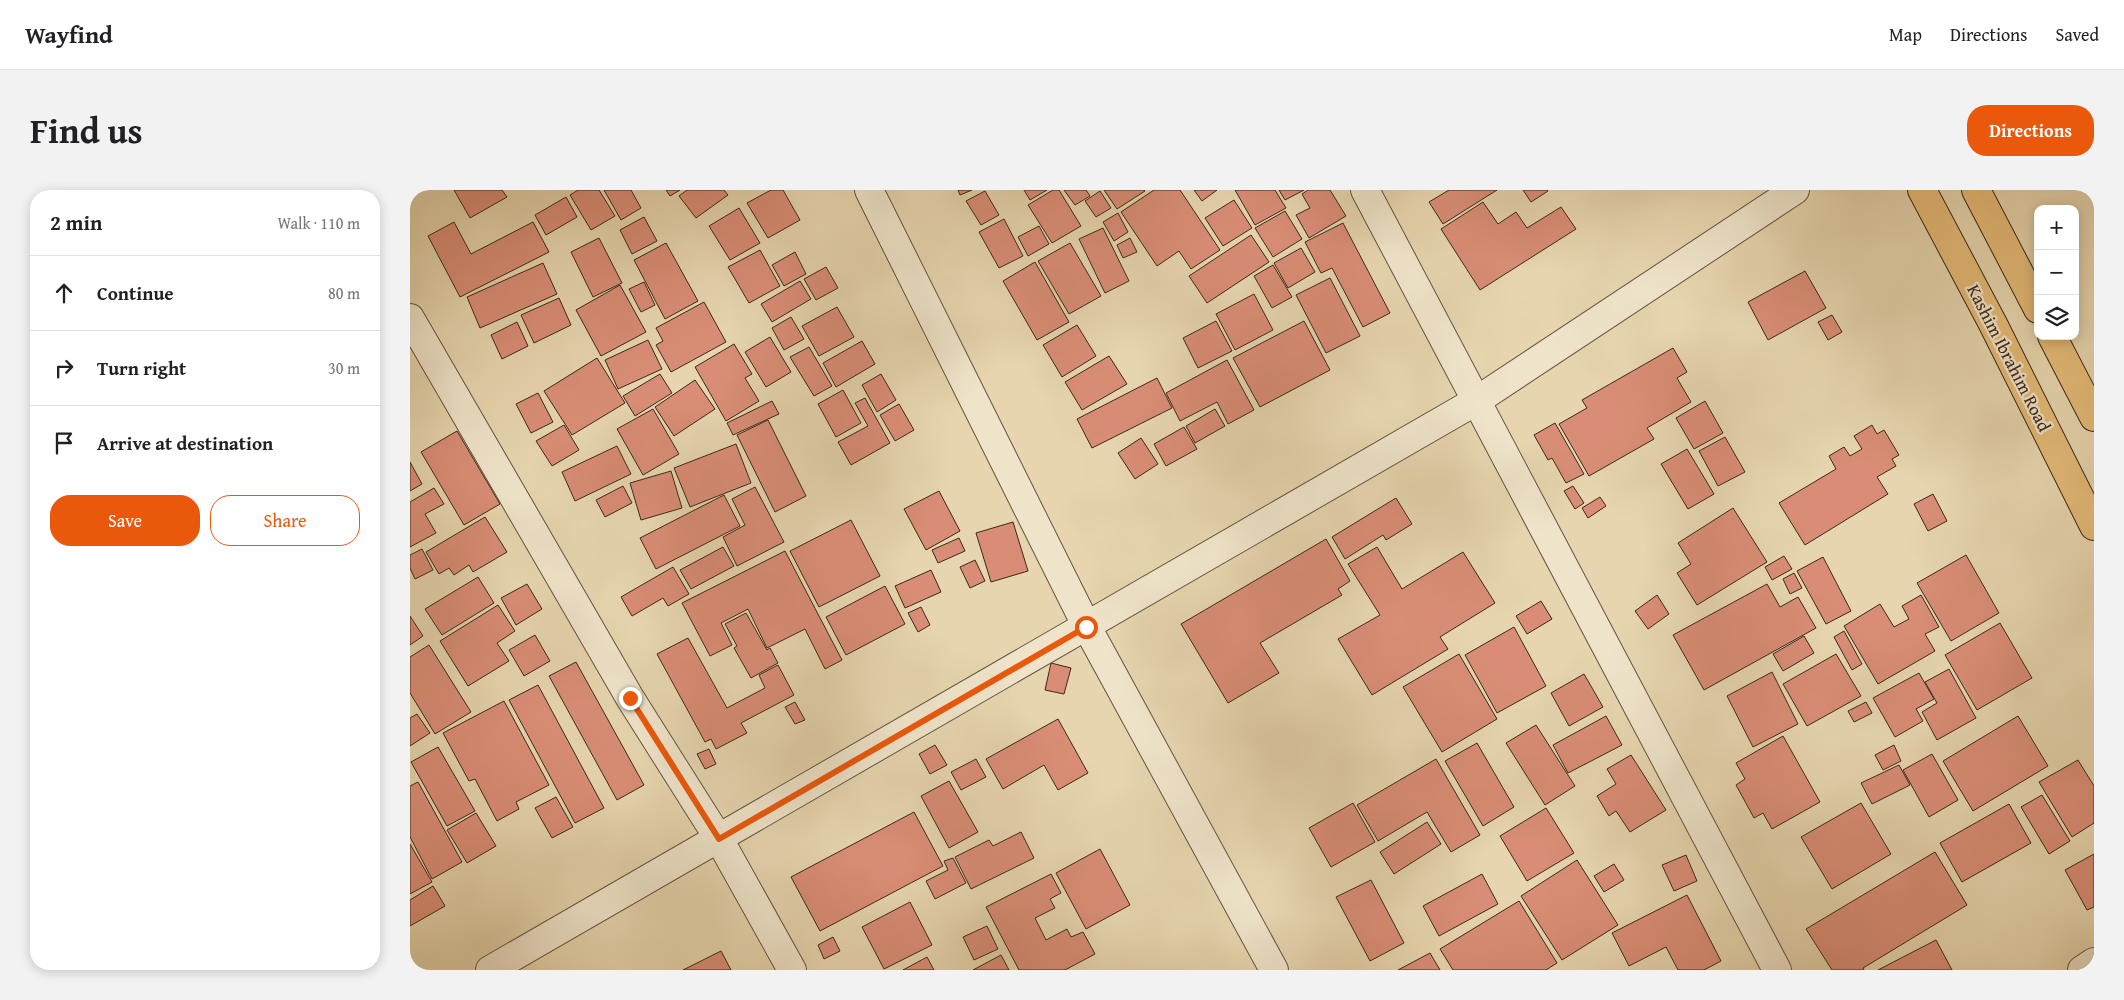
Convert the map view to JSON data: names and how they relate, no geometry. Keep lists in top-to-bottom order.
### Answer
{
  "streets": {
    "highway": ["Kashim Ibrahim Road"]
  },
  "page": {
    "header": "Wayfind",
    "nav": ["Map", "Directions", "Saved"],
    "title": "Find us",
    "buttons": [
      "Directions",
      ["Save", "Share"]
    ],
    "heading": ["2 min", "Walk · 110 m"],
    "map_buttons": ["+", "−"],
    "list": [
      ["Continue", "80 m"],
      ["Turn right", "30 m"],
      "Arrive at destination"
    ]
  }
}
